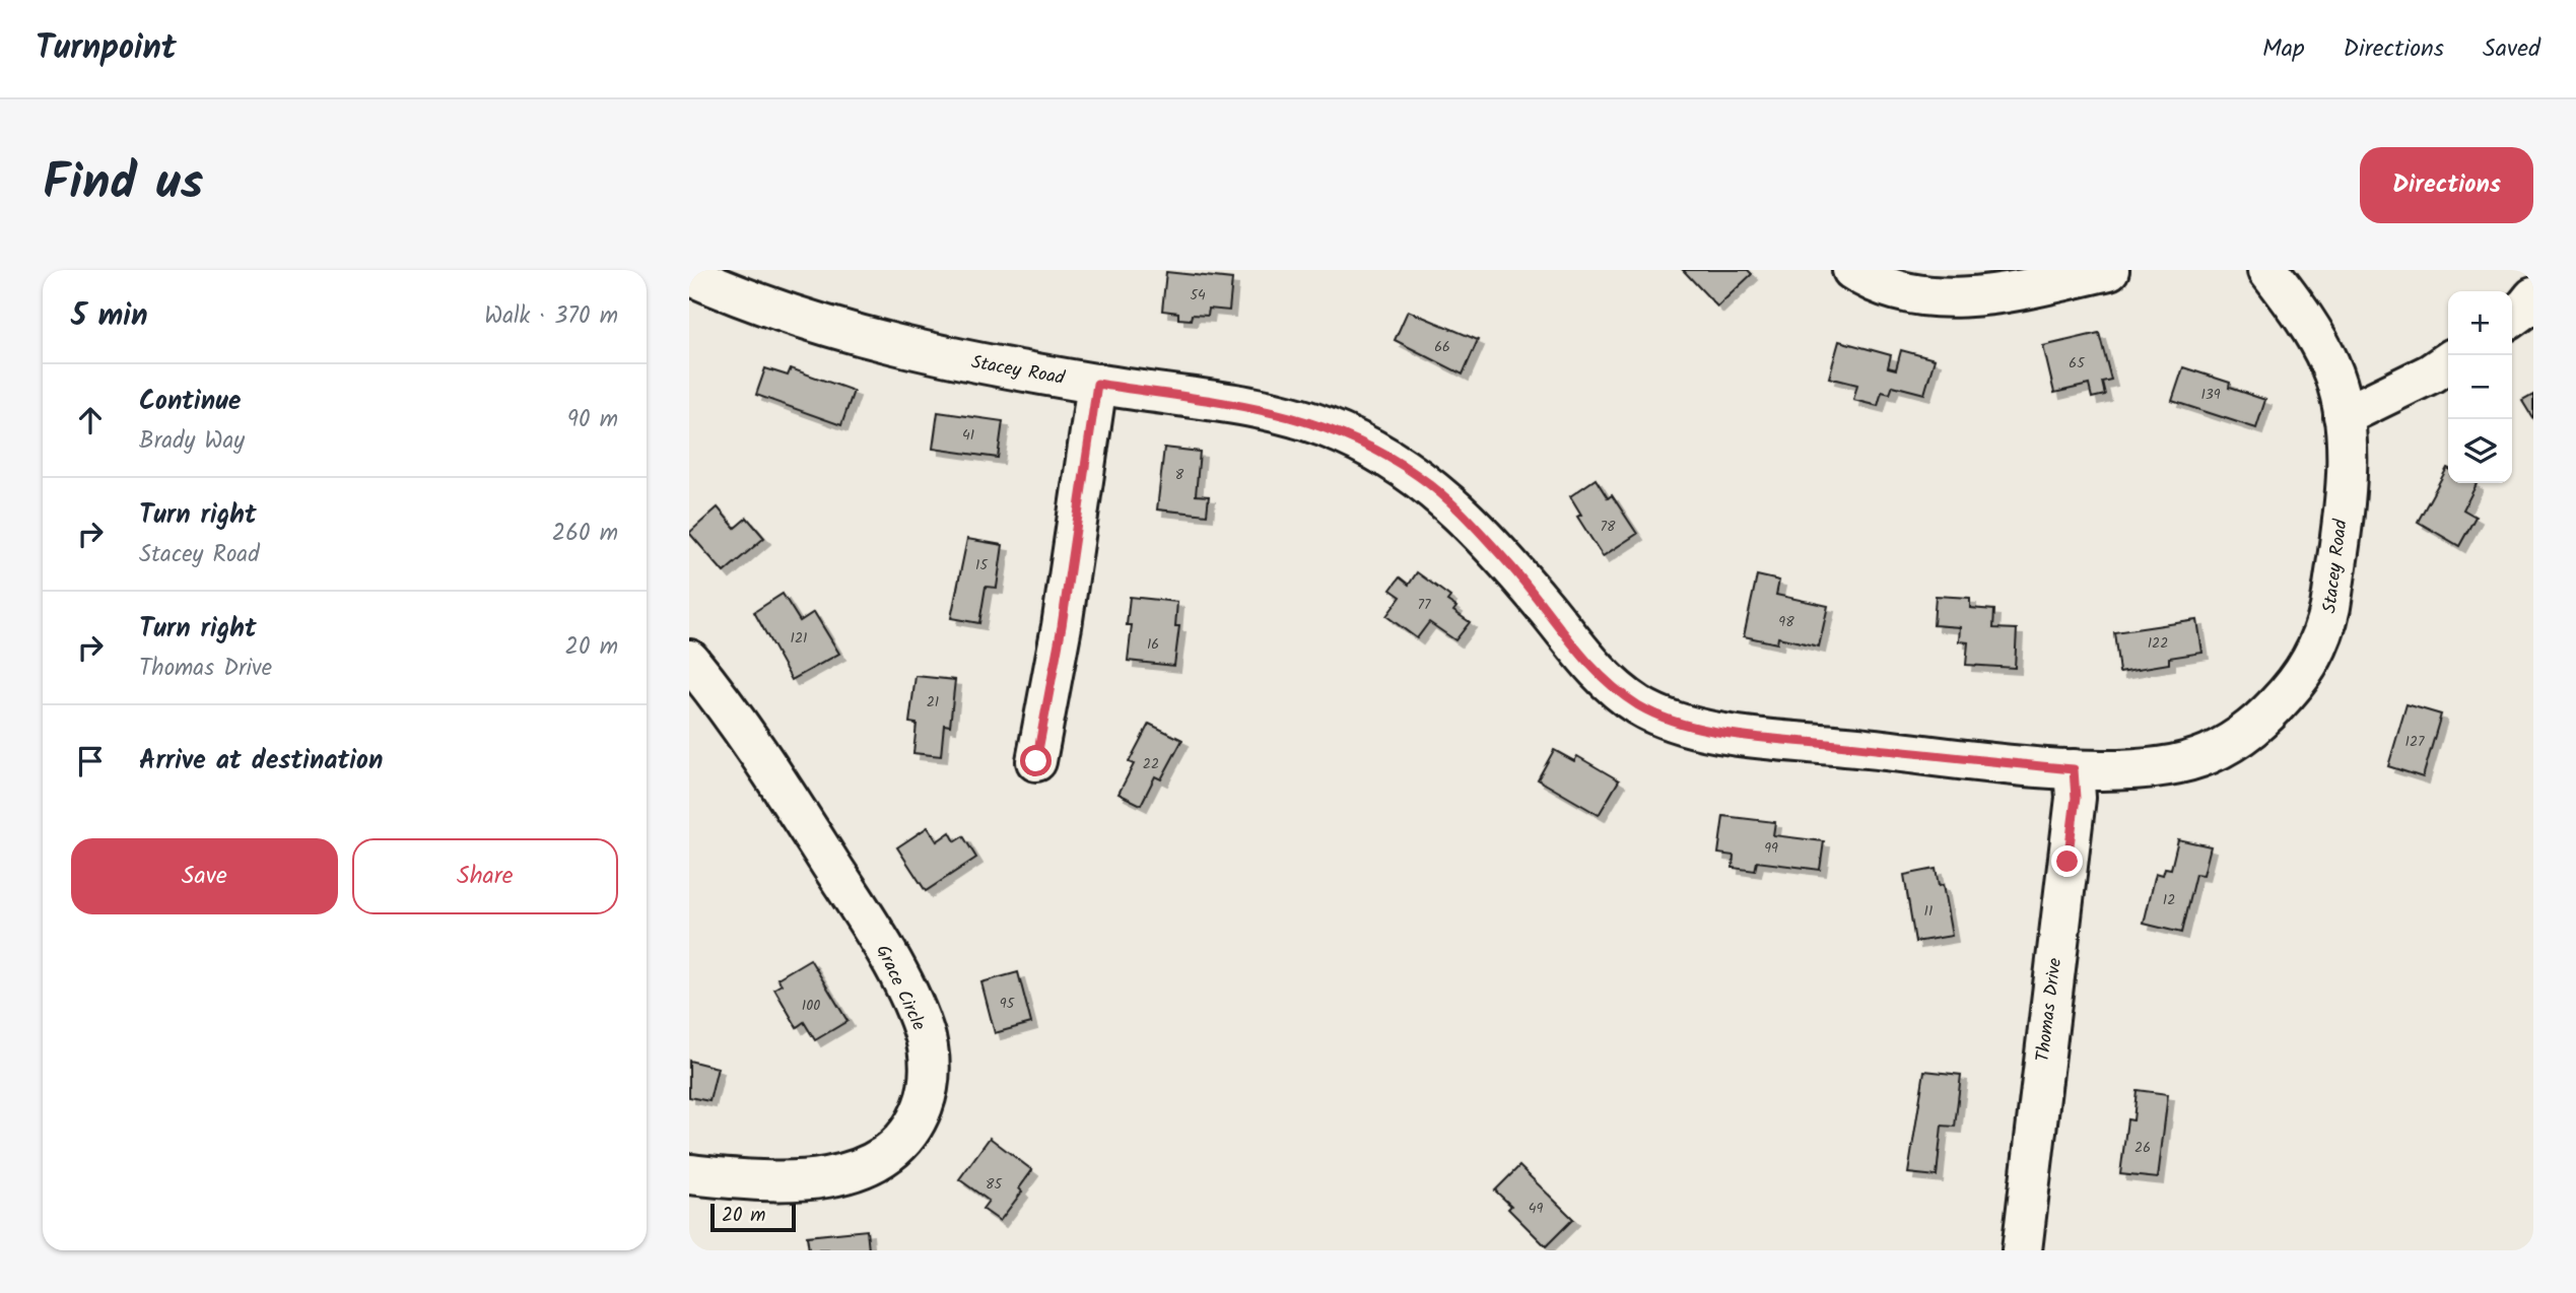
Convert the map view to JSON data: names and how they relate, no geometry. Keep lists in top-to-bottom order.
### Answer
{
  "streets": {
    "street": ["Stacey Road", "Grace Circle", "Thomas Drive"]
  },
  "crossings": [
    ["Stacey Road", "Thomas Drive"]
  ],
  "house_numbers": [
    "54",
    "66",
    "65",
    "139",
    "41",
    "8",
    "78",
    "15",
    "77",
    "98",
    "121",
    "122",
    "16",
    "21",
    "127",
    "22",
    "99",
    "12",
    "11",
    "95",
    "100",
    "26",
    "85",
    "49"
  ],
  "scale_bar": "20 m",
  "page": {
    "header": "Turnpoint",
    "nav": ["Map", "Directions", "Saved"],
    "title": "Find us",
    "buttons": [
      "Directions",
      ["Save", "Share"]
    ],
    "heading": ["5 min", "Walk · 370 m"],
    "map_buttons": ["+", "−"],
    "list": [
      ["Continue", "Brady Way", "90 m"],
      ["Turn right", "Stacey Road", "260 m"],
      ["Turn right", "Thomas Drive", "20 m"],
      "Arrive at destination"
    ],
    "scale": "20 m"
  }
}
